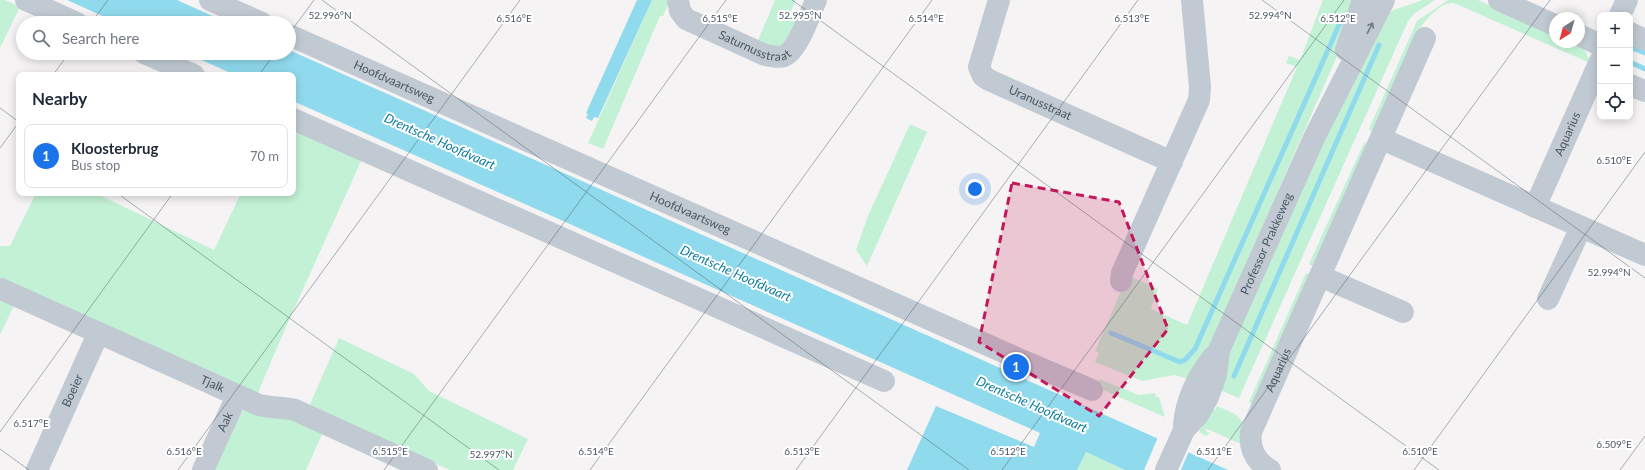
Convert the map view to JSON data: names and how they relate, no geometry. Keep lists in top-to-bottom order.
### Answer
{
  "streets": {
    "street": [
      "Saturnusstraat",
      "Hoofdvaartsweg",
      "Uranusstraat",
      "Aquarius",
      "Professor Prakkeweg",
      "Tjalk",
      "Boeier",
      "Aak"
    ]
  },
  "crossings": [
    ["Tjalk", "Boeier"],
    ["Tjalk", "Aak"]
  ],
  "water": ["Drentsche Hoofdvaart"],
  "north": "bottom left",
  "page": {
    "map_buttons": ["+", "−"],
    "search": "Search here",
    "heading": "Nearby",
    "list": [
      {
        "mark": "1",
        "name": "Kloosterbrug",
        "note": "Bus stop",
        "value": "70 m"
      }
    ],
    "pins": "1"
  },
  "coordinates": [
    "52.996°N",
    "52.994°N",
    "52.995°N",
    "6.516°E",
    "6.513°E",
    "6.512°E",
    "6.515°E",
    "6.514°E",
    "6.510°E",
    "6.517°E",
    "6.509°E",
    "6.511°E",
    "52.997°N"
  ]
}
